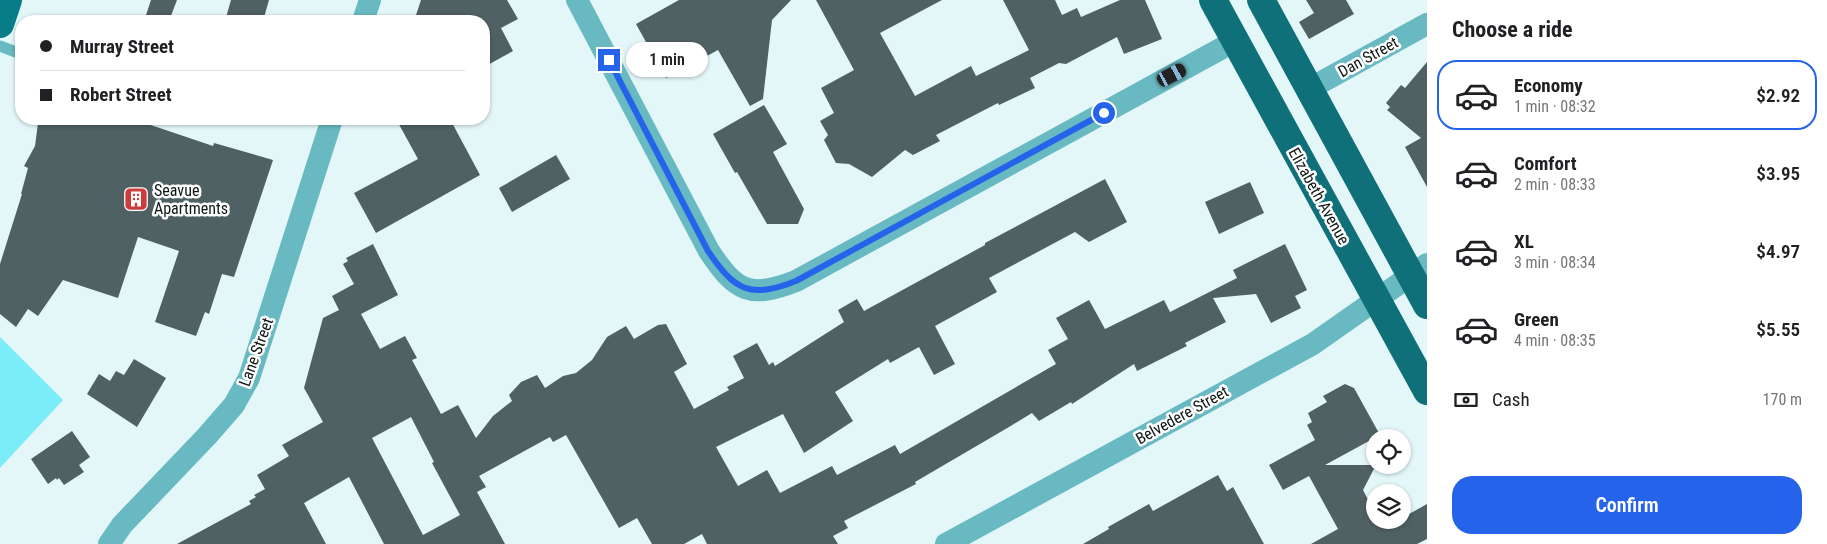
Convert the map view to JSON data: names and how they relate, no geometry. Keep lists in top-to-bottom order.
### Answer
{
  "streets": {
    "highway": ["Elizabeth Avenue"],
    "street": ["Dan Street", "Lane Street", "Belvedere Street"]
  },
  "crossings": [
    ["Elizabeth Avenue", "Belvedere Street"]
  ],
  "places": {
    "building": ["Seavue Apartments"]
  },
  "page": {
    "heading": "Choose a ride",
    "banner": ["Murray Street", "Robert Street"],
    "bubble": "1 min",
    "list": [
      {
        "name": "Economy",
        "note": "1 min · 08:32",
        "value": "$2.92"
      },
      {
        "name": "Comfort",
        "note": "2 min · 08:33",
        "value": "$3.95"
      },
      {
        "name": "XL",
        "note": "3 min · 08:34",
        "value": "$4.97"
      },
      {
        "name": "Green",
        "note": "4 min · 08:35",
        "value": "$5.55"
      }
    ],
    "pay": ["Cash", "170 m"],
    "buttons": "Confirm"
  }
}
